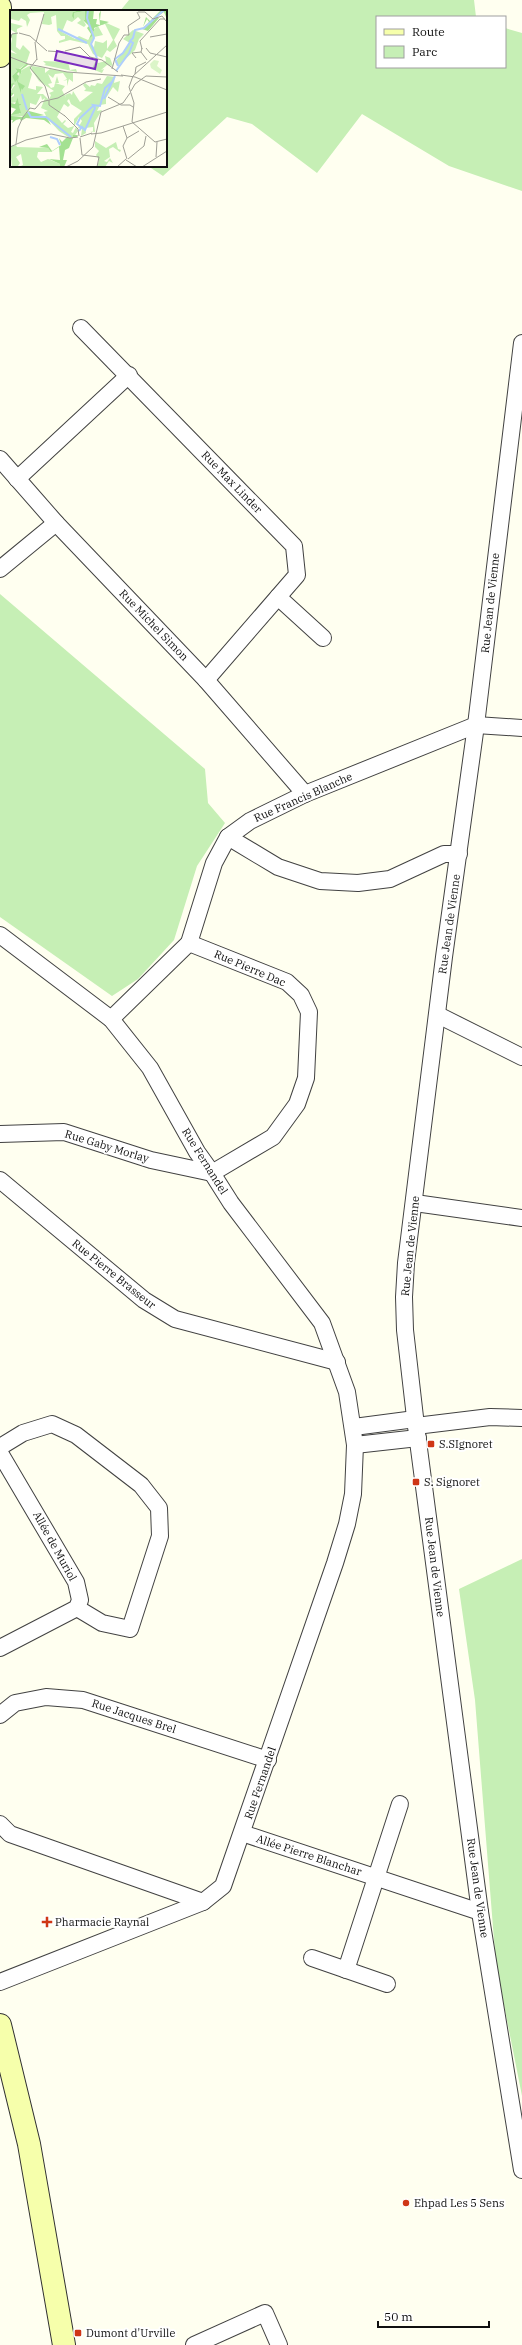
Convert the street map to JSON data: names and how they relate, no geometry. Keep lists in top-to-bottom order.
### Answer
{
  "streets": {
    "street": [
      "Rue Max Linder",
      "Rue Jean de Vienne",
      "Rue Michel Simon",
      "Rue Francis Blanche",
      "Rue Pierre Dac",
      "Rue Gaby Morlay",
      "Rue Fernandel",
      "Rue Pierre Brasseur",
      "Allée de Muriol",
      "Rue Jacques Brel",
      "Allée Pierre Blanchar"
    ]
  },
  "crossings": [
    ["Rue Max Linder", "Rue Michel Simon"],
    ["Rue Jean de Vienne", "Rue Francis Blanche"],
    ["Rue Jean de Vienne", "Allée Pierre Blanchar"],
    ["Rue Michel Simon", "Rue Francis Blanche"],
    ["Rue Francis Blanche", "Rue Pierre Dac"],
    ["Rue Francis Blanche", "Rue Fernandel"],
    ["Rue Pierre Dac", "Rue Gaby Morlay"],
    ["Rue Pierre Dac", "Rue Fernandel"],
    ["Rue Gaby Morlay", "Rue Fernandel"],
    ["Rue Fernandel", "Rue Pierre Brasseur"],
    ["Rue Fernandel", "Rue Jacques Brel"],
    ["Rue Fernandel", "Allée Pierre Blanchar"]
  ],
  "places": {
    "transit": ["S.SIgnoret", "S. Signoret", "Dumont d'Urville"],
    "health": ["Pharmacie Raynal"],
    "other": ["Ehpad Les 5 Sens"]
  },
  "legend": ["Route", "Parc"],
  "scale_bar": "50 m"
}
